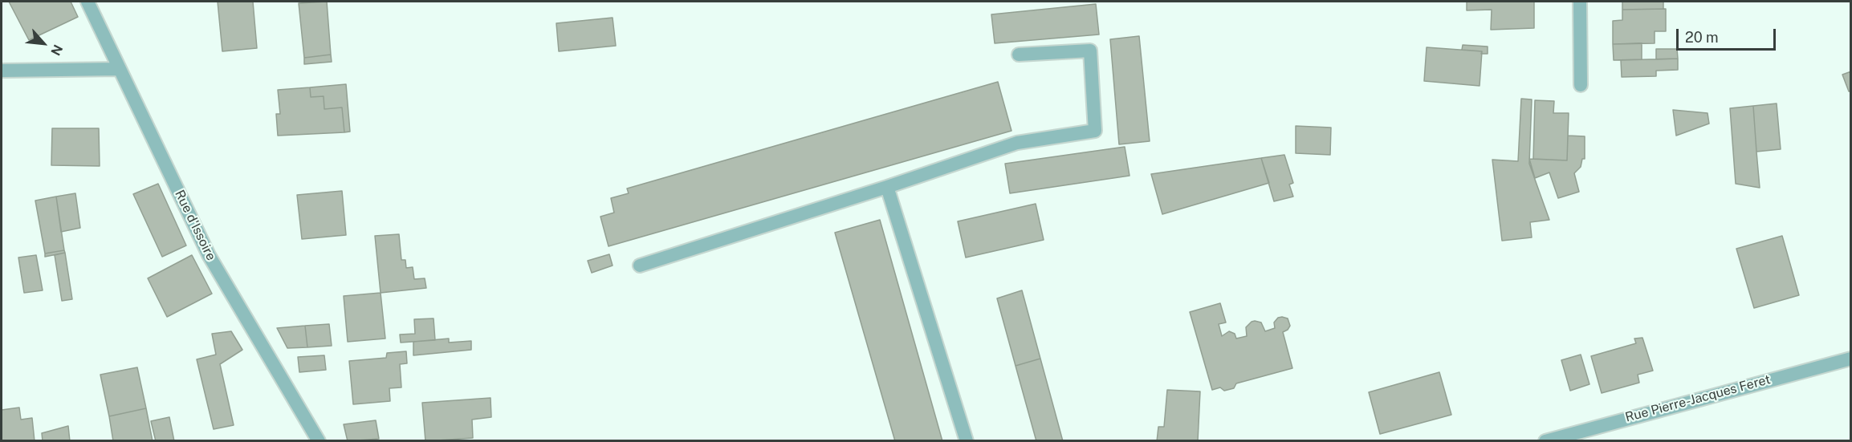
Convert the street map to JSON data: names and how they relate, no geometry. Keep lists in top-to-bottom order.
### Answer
{
  "streets": {
    "street": ["Rue d'Issoire", "Rue Pierre-Jacques Feret"]
  },
  "scale_bar": "20 m",
  "north": "bottom right"
}
